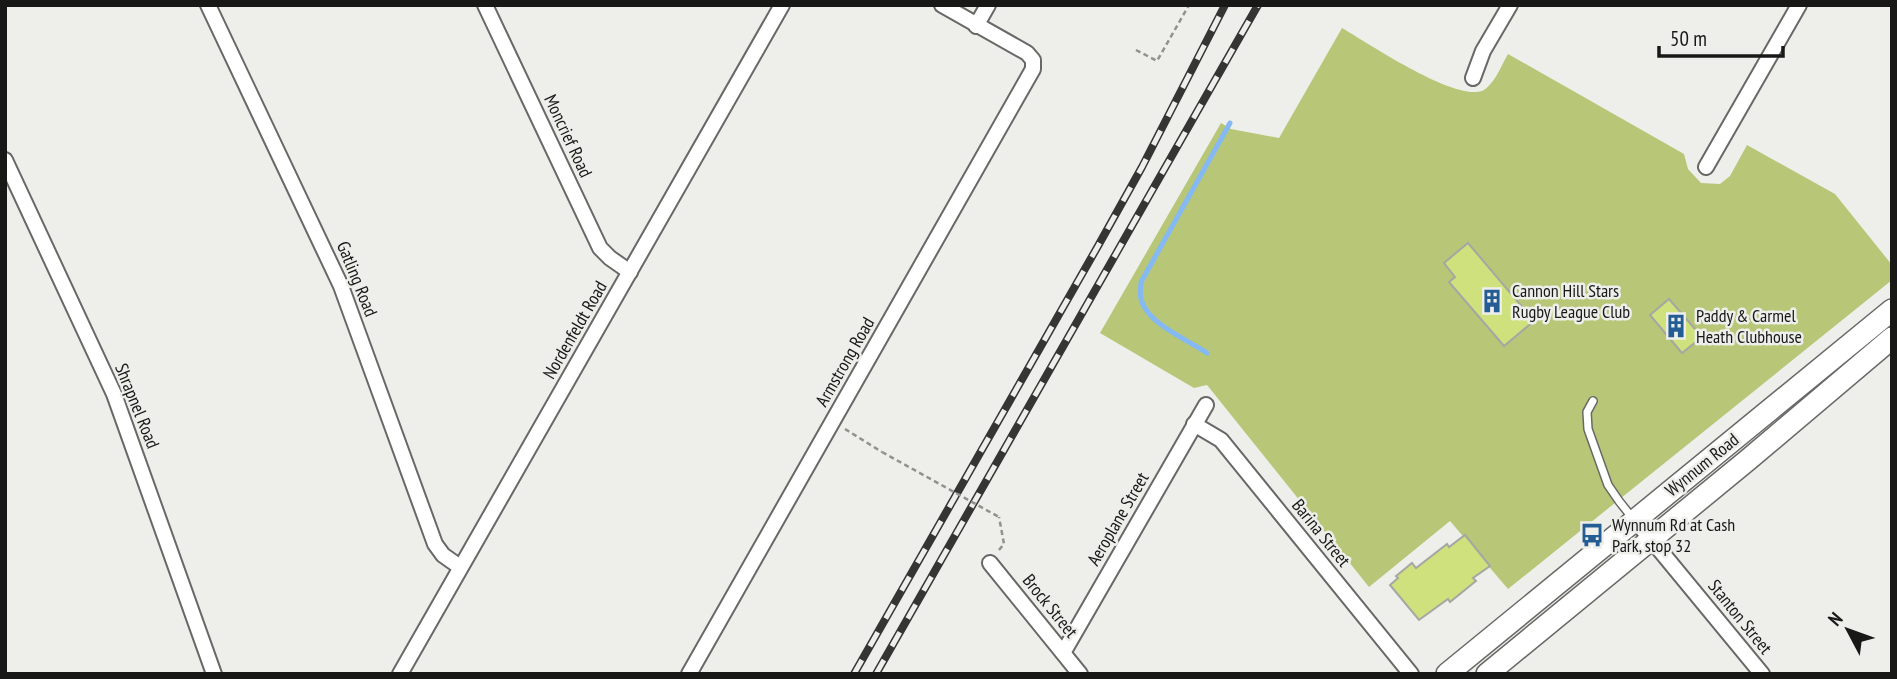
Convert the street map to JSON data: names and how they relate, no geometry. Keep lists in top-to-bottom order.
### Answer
{
  "streets": {
    "main road": ["Wynnum Road"],
    "street": [
      "Moncrief Road",
      "Gatling Road",
      "Nordenfeldt Road",
      "Armstrong Road",
      "Shrapnel Road",
      "Aeroplane Street",
      "Barina Street",
      "Brock Street",
      "Stanton Street"
    ]
  },
  "crossings": [
    ["Moncrief Road", "Nordenfeldt Road"],
    ["Gatling Road", "Nordenfeldt Road"],
    ["Wynnum Road", "Stanton Street"],
    ["Aeroplane Street", "Barina Street"],
    ["Aeroplane Street", "Brock Street"]
  ],
  "places": {
    "building": ["Cannon Hill Stars Rugby League Club", "Paddy & Carmel Heath Clubhouse"],
    "bus stop": ["Wynnum Rd at Cash Park, stop 32"]
  },
  "scale_bar": "50 m",
  "north": "top left"
}
